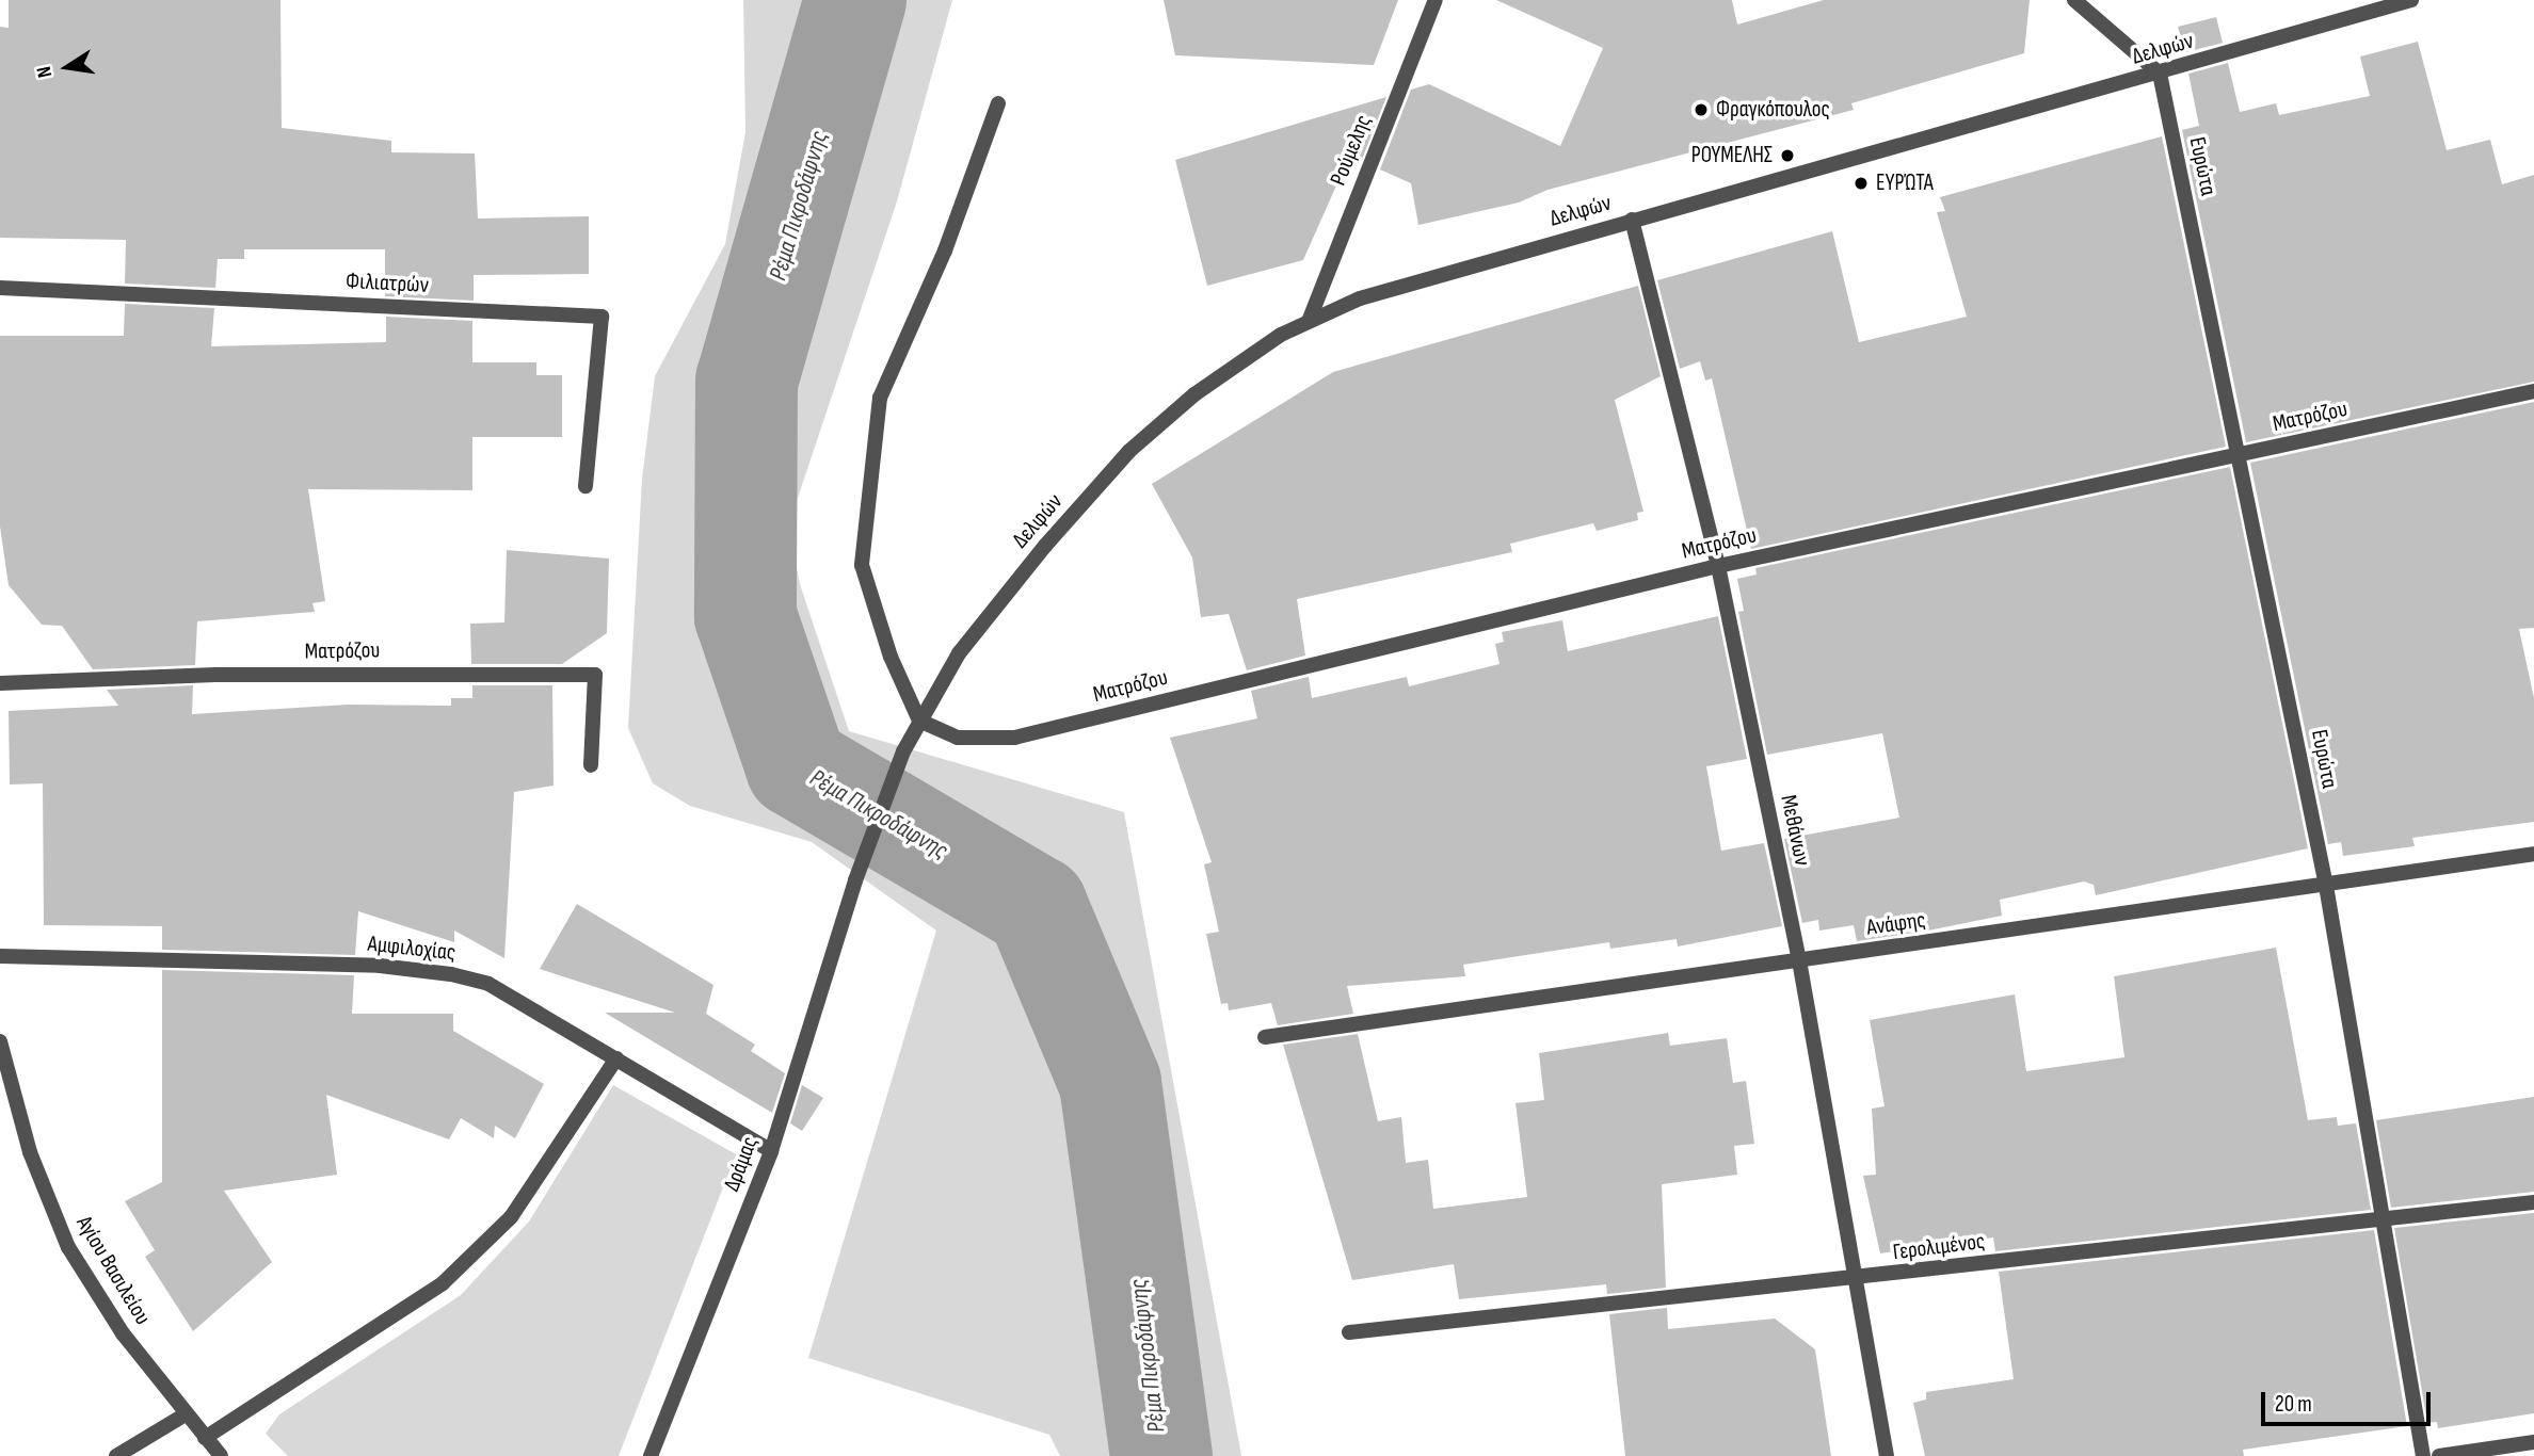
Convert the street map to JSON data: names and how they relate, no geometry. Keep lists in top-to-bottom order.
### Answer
{
  "streets": {
    "street": [
      "Δελφών",
      "Ρούμελης",
      "Ευρώτα",
      "Φιλιατρών",
      "Ματρόζου",
      "Μεθάνων",
      "Ανάφης",
      "Αμφιλοχίας",
      "Δράμας",
      "Γερολιμένος",
      "Αγίου Βασιλείου"
    ]
  },
  "crossings": [
    ["Δελφών", "Ρούμελης"],
    ["Δελφών", "Ευρώτα"],
    ["Δελφών", "Ματρόζου"],
    ["Δελφών", "Μεθάνων"],
    ["Δελφών", "Δράμας"],
    ["Ευρώτα", "Ματρόζου"],
    ["Ευρώτα", "Ανάφης"],
    ["Ευρώτα", "Γερολιμένος"],
    ["Ματρόζου", "Μεθάνων"],
    ["Μεθάνων", "Ανάφης"],
    ["Μεθάνων", "Γερολιμένος"],
    ["Αμφιλοχίας", "Δράμας"]
  ],
  "water": ["Ρέμα Πικροδάφνης"],
  "places": ["Φραγκόπουλος", "ΡΟΥΜΕΛΗΣ", "ΕΥΡΏΤΑ"],
  "scale_bar": "20 m",
  "north": "left"
}
